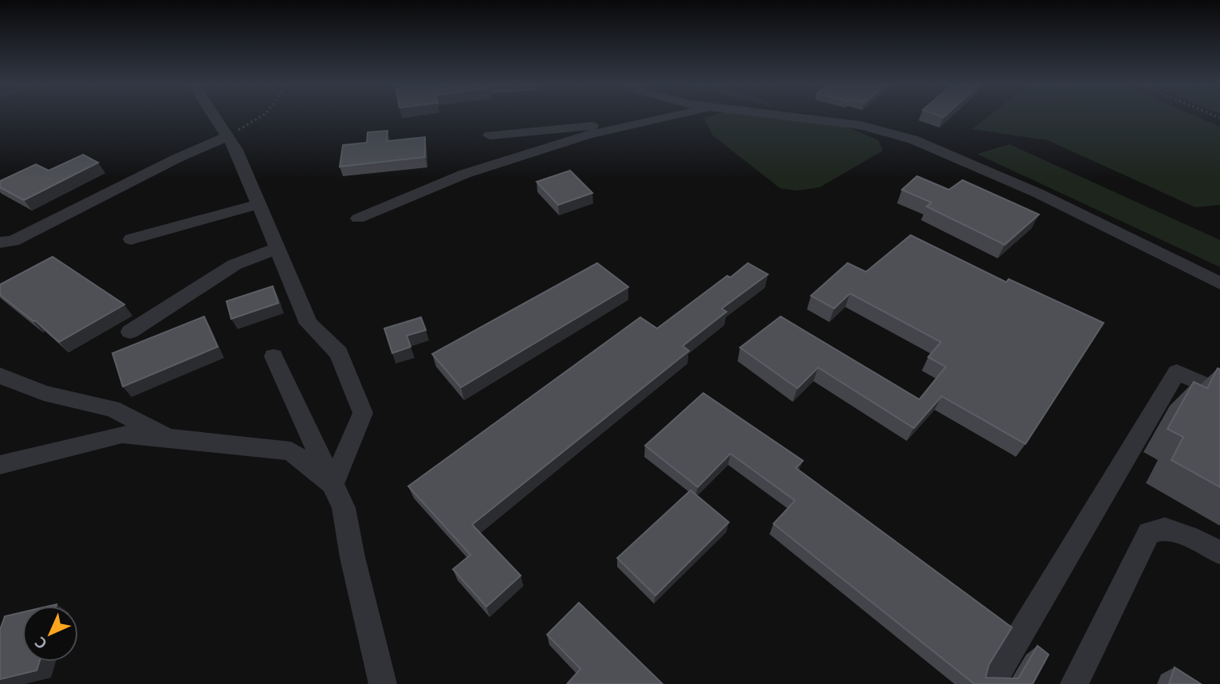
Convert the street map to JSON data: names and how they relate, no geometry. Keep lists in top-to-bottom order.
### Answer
{
  "north": "bottom left"
}
